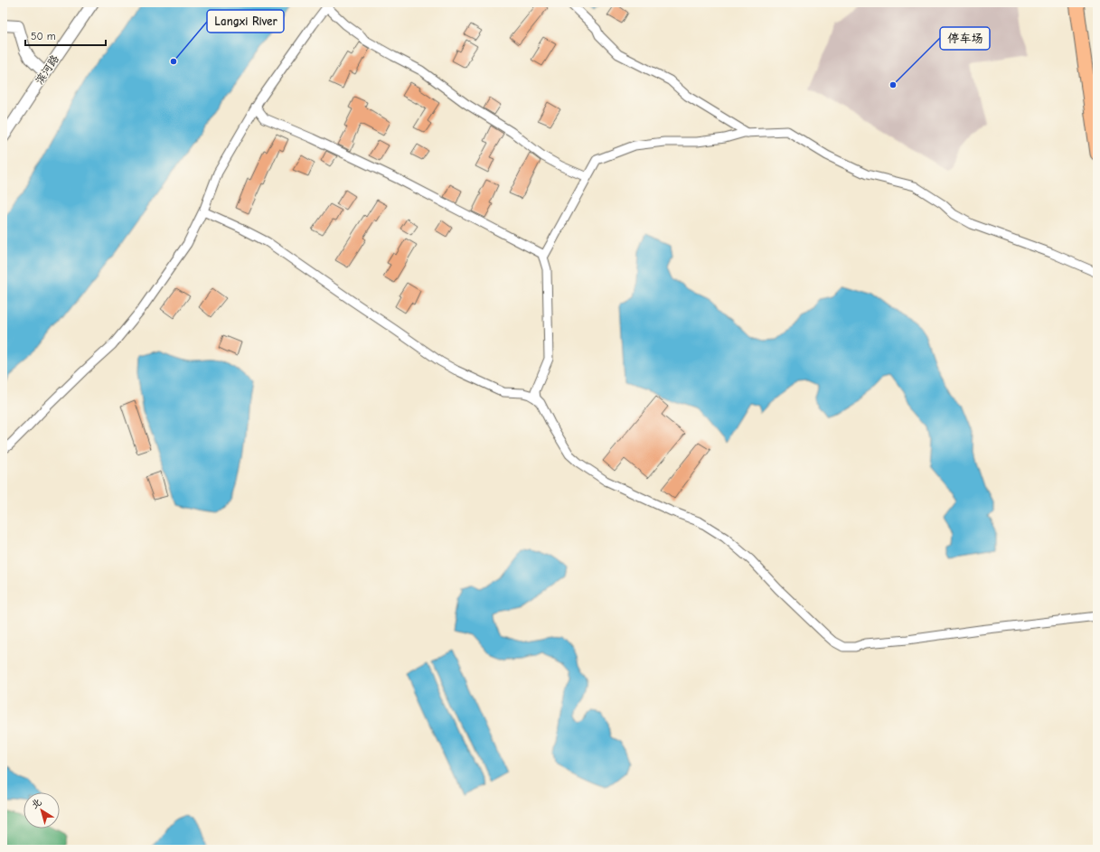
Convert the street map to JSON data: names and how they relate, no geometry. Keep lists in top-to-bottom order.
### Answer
{
  "streets": {
    "street": ["滨河路"]
  },
  "places": ["Langxi River", "停车场"],
  "scale_bar": "50 m",
  "north": "top left"
}
